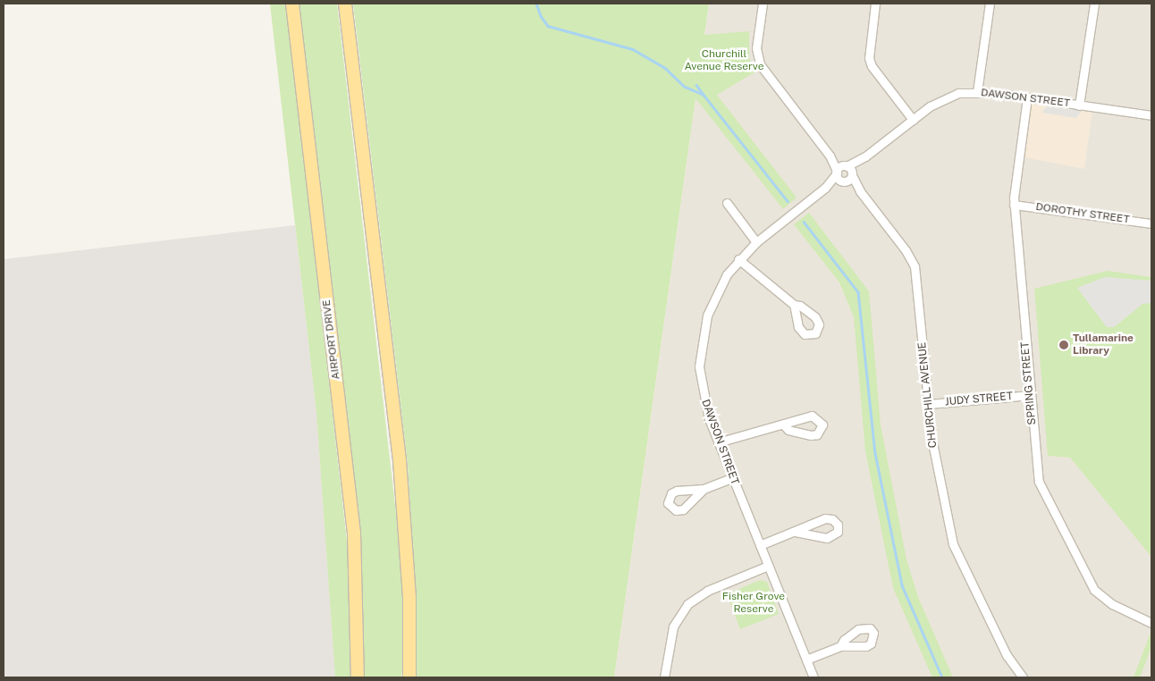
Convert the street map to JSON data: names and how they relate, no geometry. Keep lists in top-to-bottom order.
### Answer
{
  "streets": {
    "main road": ["AIRPORT DRIVE"],
    "street": [
      "DAWSON STREET",
      "DOROTHY STREET",
      "SPRING STREET",
      "CHURCHILL AVENUE",
      "JUDY STREET"
    ]
  },
  "crossings": [
    ["DAWSON STREET", "SPRING STREET"],
    ["DAWSON STREET", "CHURCHILL AVENUE"],
    ["DOROTHY STREET", "SPRING STREET"],
    ["SPRING STREET", "JUDY STREET"],
    ["CHURCHILL AVENUE", "JUDY STREET"]
  ],
  "parks": ["Churchill Avenue Reserve", "Fisher Grove Reserve"],
  "places": ["Tullamarine Library"]
}
